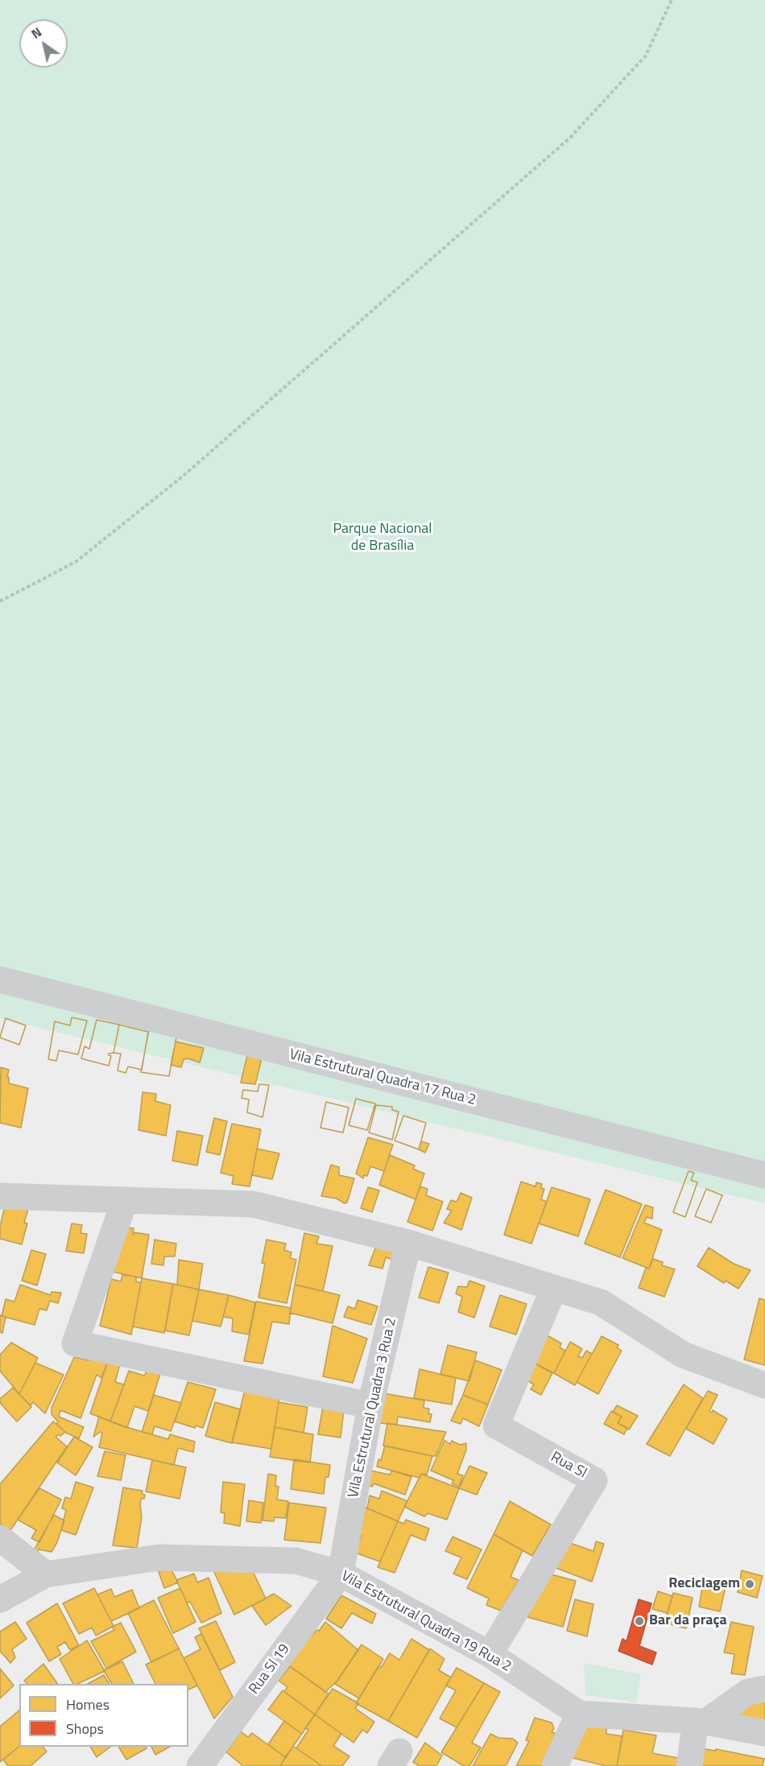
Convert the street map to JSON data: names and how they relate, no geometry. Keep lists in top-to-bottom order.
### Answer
{
  "streets": {
    "street": [
      "Vila Estrutural Quadra 17 Rua 2",
      "Vila Estrutural Quadra 3 Rua 2",
      "Rua Sl",
      "Vila Estrutural Quadra 19 Rua 2",
      "Rua Sl 19"
    ]
  },
  "crossings": [
    ["Vila Estrutural Quadra 3 Rua 2", "Vila Estrutural Quadra 19 Rua 2"],
    ["Vila Estrutural Quadra 3 Rua 2", "Rua Sl 19"],
    ["Rua Sl", "Vila Estrutural Quadra 19 Rua 2"],
    ["Vila Estrutural Quadra 19 Rua 2", "Rua Sl 19"]
  ],
  "parks": ["Parque Nacional de Brasília"],
  "places": ["Reciclagem", "Bar da praça"],
  "legend": ["Homes", "Shops"],
  "north": "top left"
}
